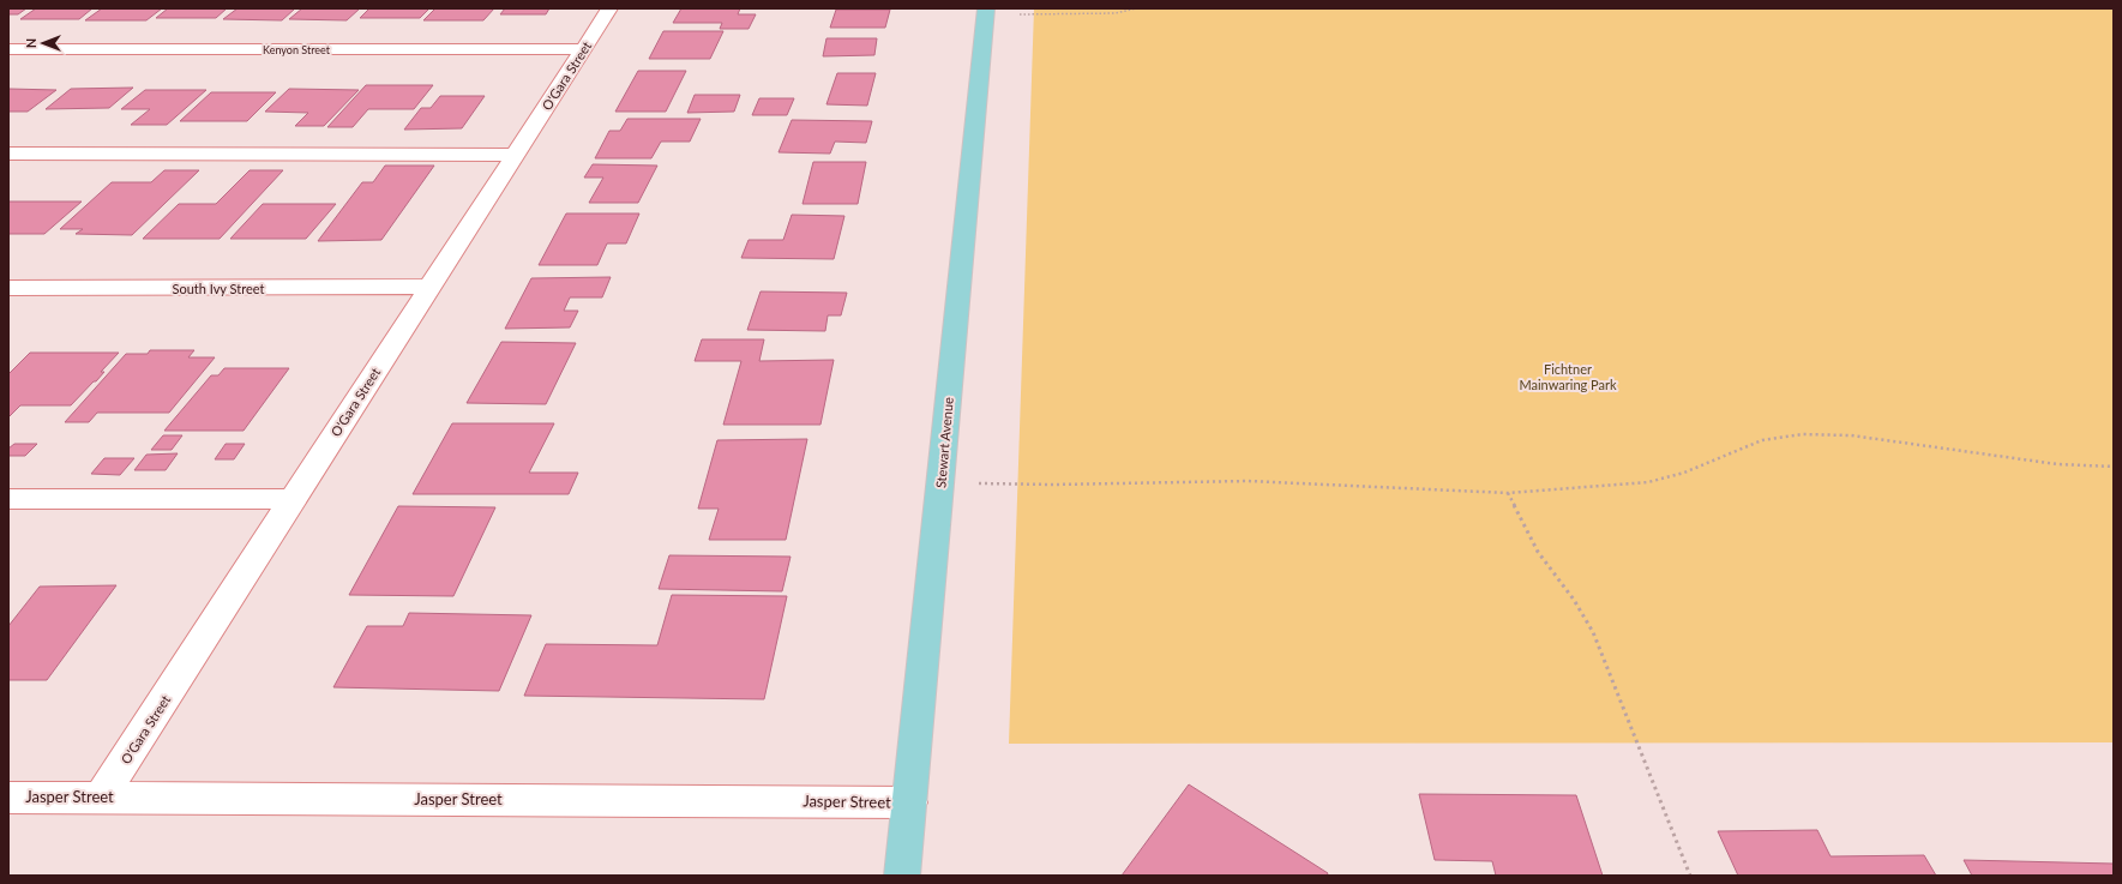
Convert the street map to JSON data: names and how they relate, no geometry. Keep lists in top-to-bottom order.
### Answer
{
  "streets": {
    "main road": ["Stewart Avenue"],
    "street": [
      "Kenyon Street",
      "O'Gara Street",
      "South Ivy Street",
      "Jasper Street"
    ]
  },
  "crossings": [
    ["Kenyon Street", "O'Gara Street"],
    ["O'Gara Street", "South Ivy Street"],
    ["O'Gara Street", "Jasper Street"],
    ["Stewart Avenue", "Jasper Street"]
  ],
  "parks": ["Fichtner Mainwaring Park"],
  "north": "left"
}
